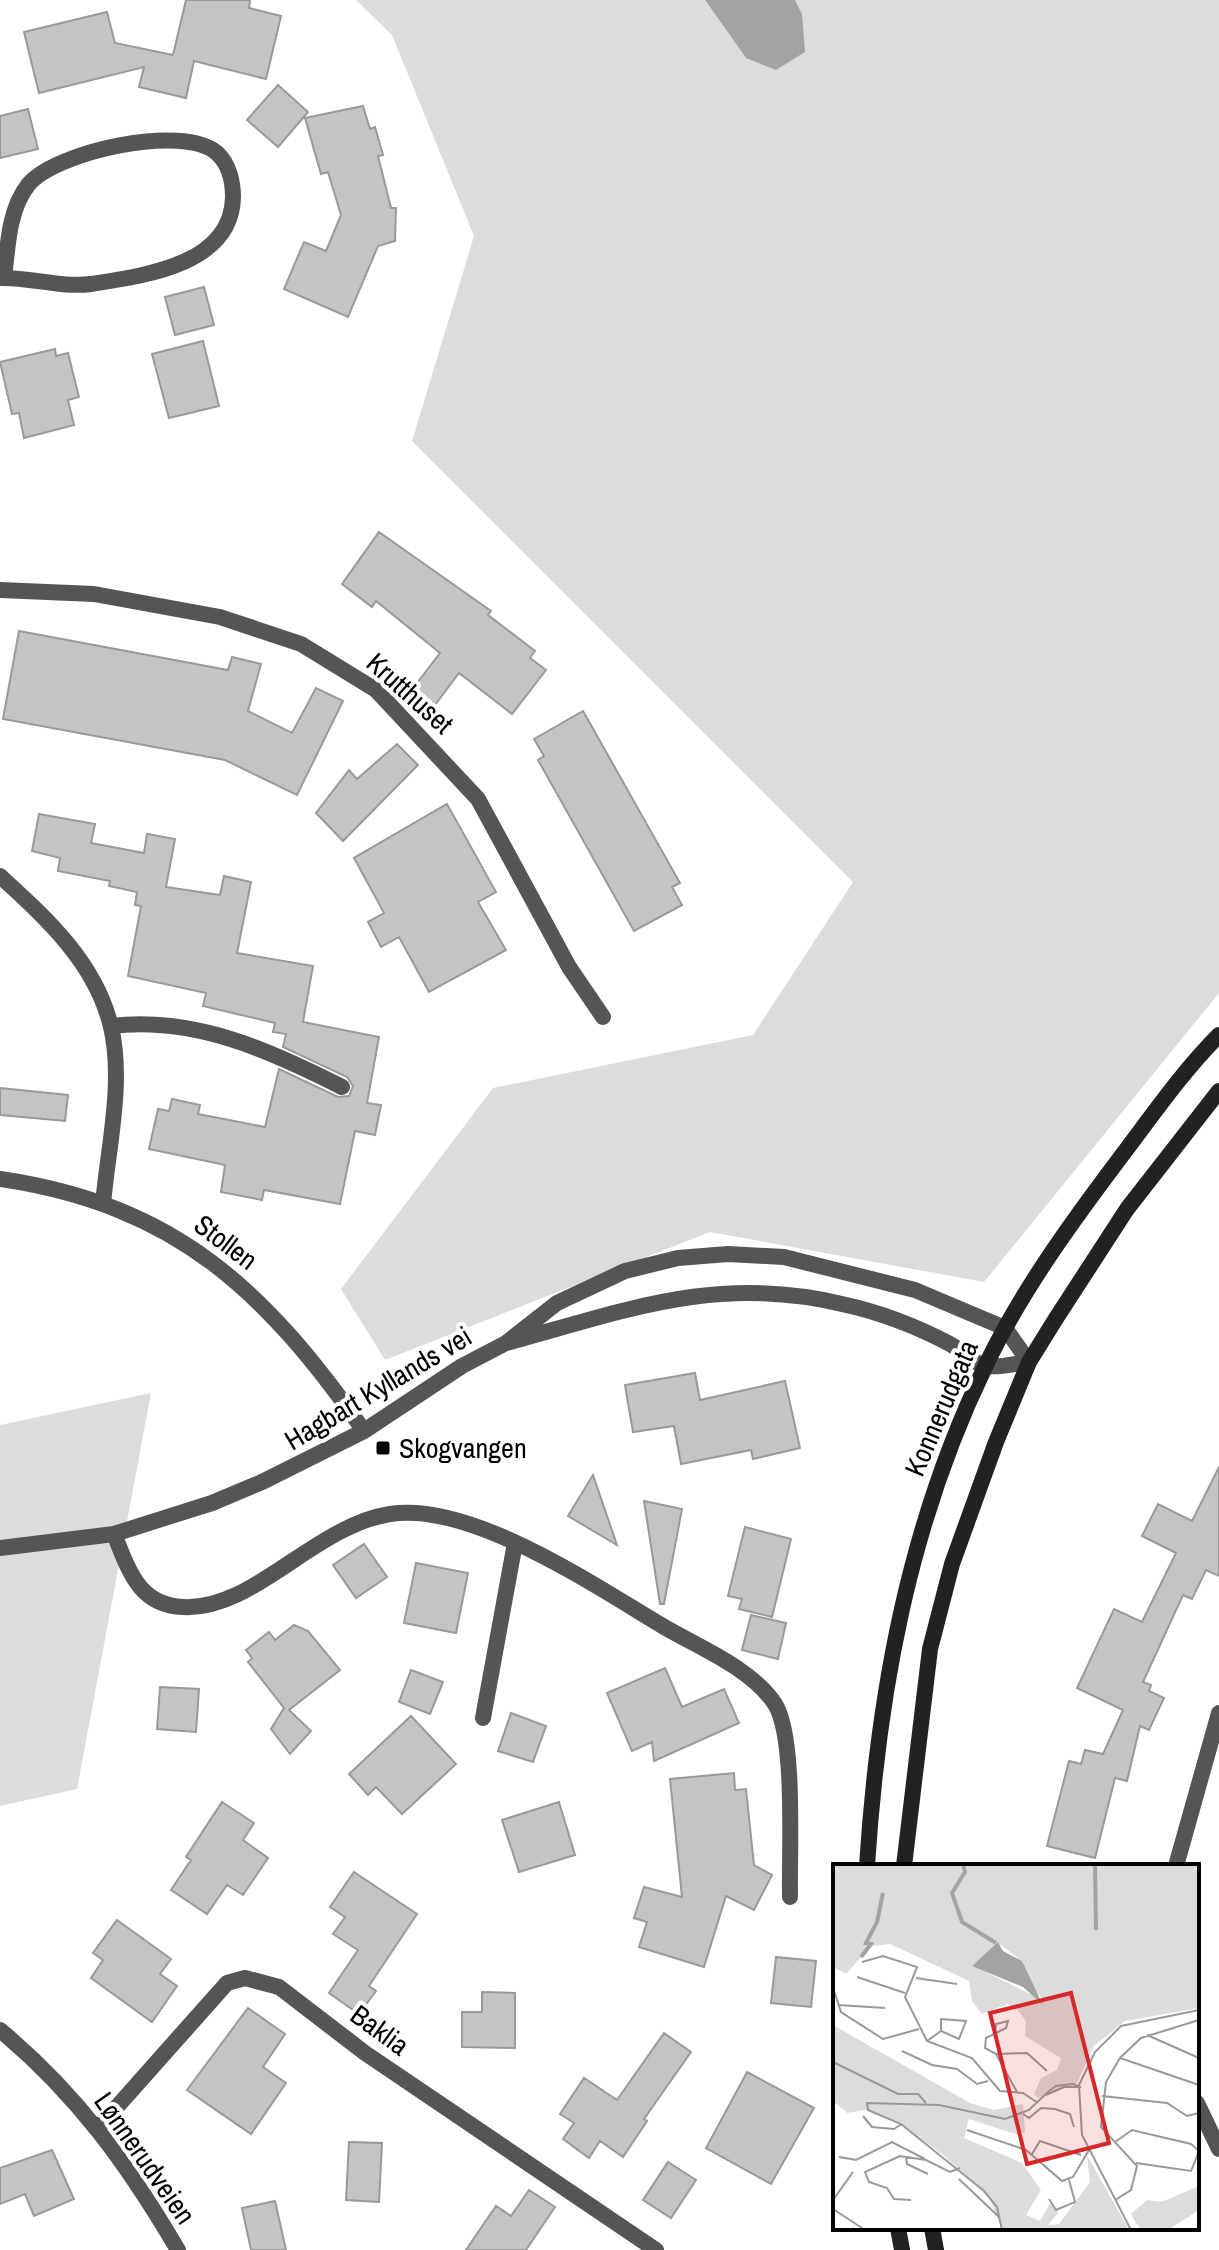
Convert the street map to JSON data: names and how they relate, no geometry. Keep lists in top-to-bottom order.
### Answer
{
  "streets": {
    "main road": ["Konnerudgata"],
    "street": [
      "Krutthuset",
      "Stollen",
      "Hagbart Kyllands vei",
      "Baklia",
      "Lønnerudveien"
    ]
  },
  "crossings": [
    ["Stollen", "Hagbart Kyllands vei"],
    ["Hagbart Kyllands vei", "Konnerudgata"],
    ["Baklia", "Lønnerudveien"]
  ],
  "places": {
    "transit": ["Skogvangen"]
  }
}
